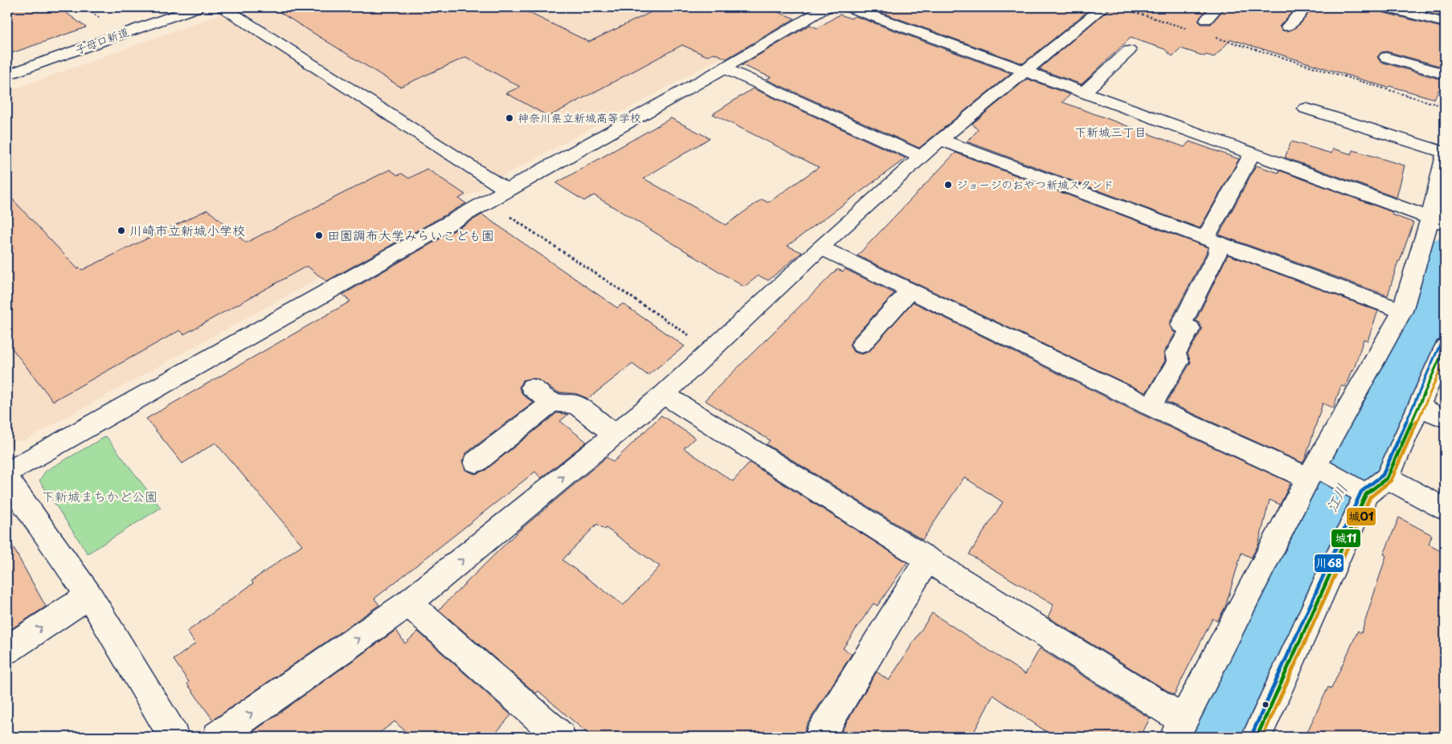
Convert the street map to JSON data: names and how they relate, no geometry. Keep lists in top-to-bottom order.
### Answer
{
  "streets": {
    "street": ["子母口新道"]
  },
  "districts": ["下新城三丁目"],
  "water": ["江川"],
  "parks": ["下新城まちかど公園"],
  "places": [
    "神奈川県立新城高等学校",
    "ジョージのおやつ新城スタンド",
    "川崎市立新城小学校",
    "田園調布大学みらいこども園"
  ],
  "lines": ["transit line 川68", "transit line 城11", "transit line 城01"]
}
